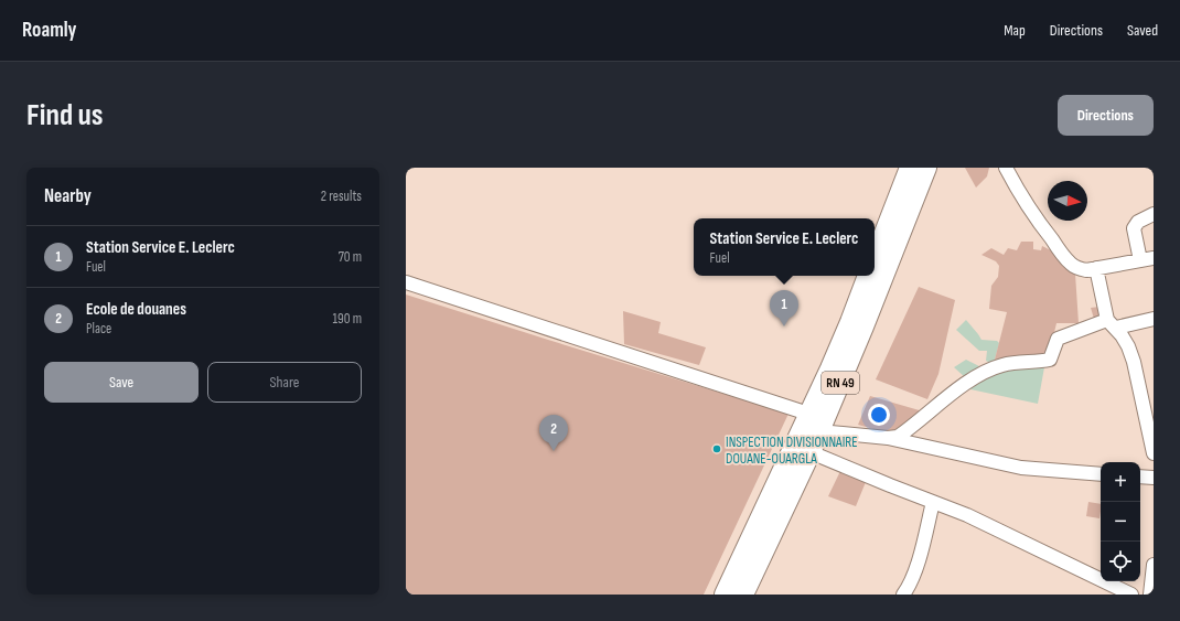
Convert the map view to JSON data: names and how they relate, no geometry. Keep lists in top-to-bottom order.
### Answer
{
  "streets": {
    "main road": ["RN 49"]
  },
  "places": ["INSPECTION DIVISIONNAIRE DOUANE-OUARGLA"],
  "north": "right",
  "page": {
    "header": "Roamly",
    "nav": ["Map", "Directions", "Saved"],
    "buttons": [
      "Directions",
      ["Save", "Share"]
    ],
    "title": "Find us",
    "heading": ["Nearby", "2 results"],
    "popup": ["Station Service E. Leclerc", "Fuel"],
    "list": [
      {
        "mark": "1",
        "name": "Station Service E. Leclerc",
        "note": "Fuel",
        "value": "70 m"
      },
      {
        "mark": "2",
        "name": "Ecole de douanes",
        "note": "Place",
        "value": "190 m"
      }
    ],
    "pins": ["1", "2"],
    "map_buttons": ["+", "−"]
  }
}
